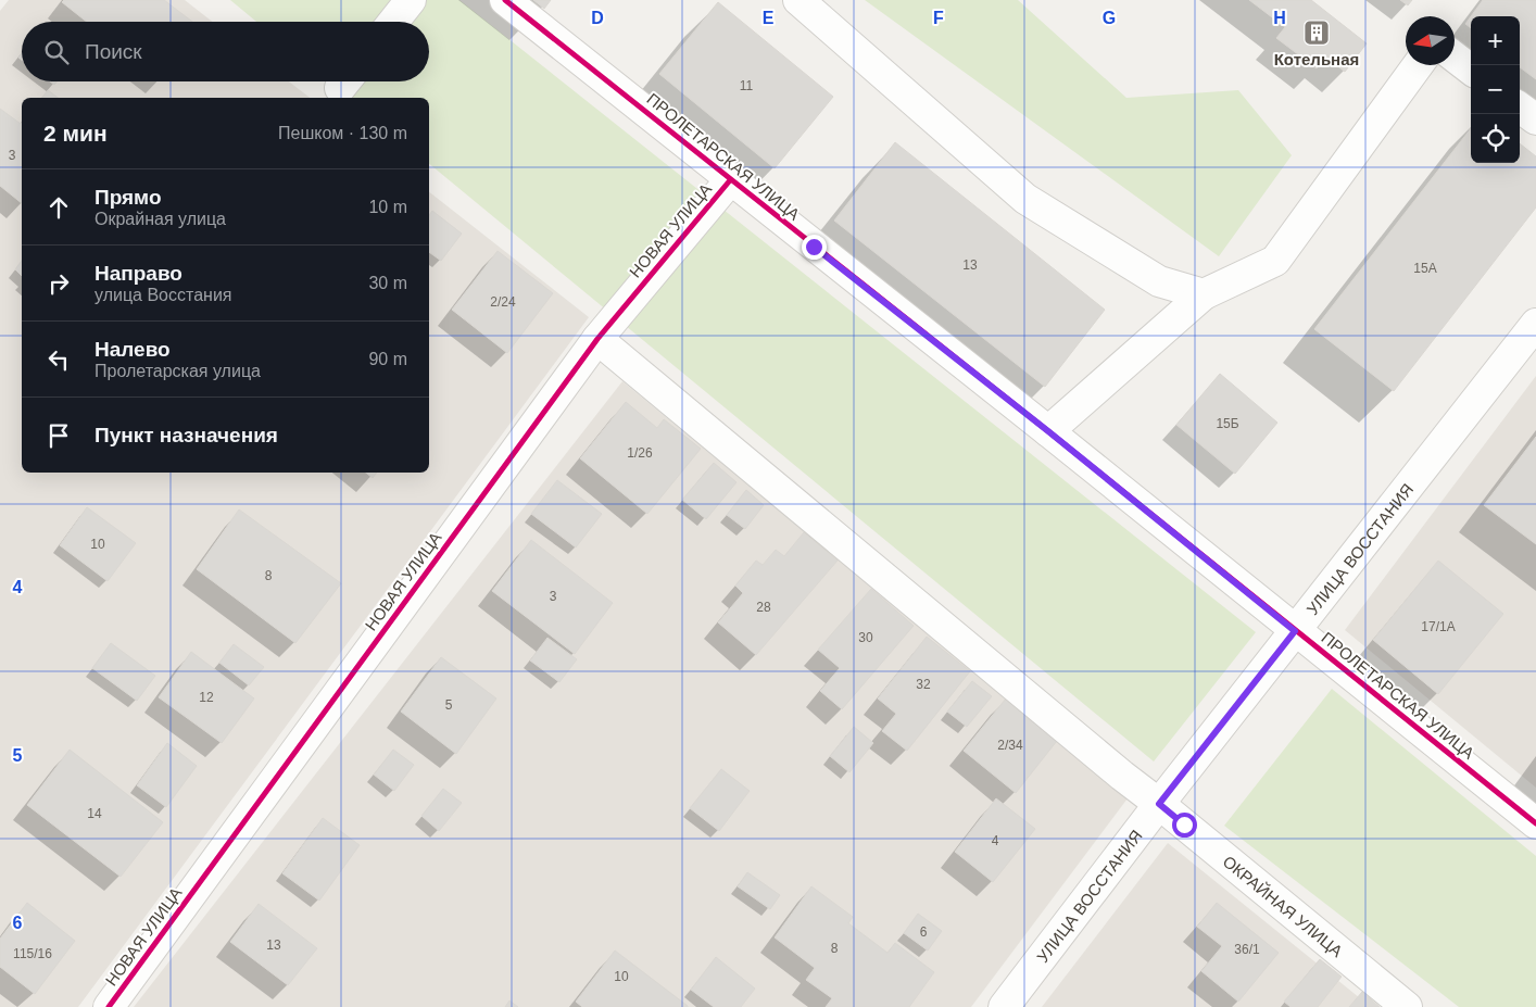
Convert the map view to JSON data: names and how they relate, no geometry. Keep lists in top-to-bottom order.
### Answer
{
  "streets": {
    "street": [
      "ПРОЛЕТАРСКАЯ УЛИЦА",
      "НОВАЯ УЛИЦА",
      "УЛИЦА ВОССТАНИЯ",
      "ОКРАЙНАЯ УЛИЦА"
    ]
  },
  "crossings": [
    ["ПРОЛЕТАРСКАЯ УЛИЦА", "НОВАЯ УЛИЦА"],
    ["ПРОЛЕТАРСКАЯ УЛИЦА", "УЛИЦА ВОССТАНИЯ"],
    ["НОВАЯ УЛИЦА", "ОКРАЙНАЯ УЛИЦА"],
    ["УЛИЦА ВОССТАНИЯ", "ОКРАЙНАЯ УЛИЦА"]
  ],
  "places": {
    "building": ["Котельная"]
  },
  "house_numbers": [
    "11",
    "3",
    "13",
    "15А",
    "2/24",
    "15Б",
    "1/26",
    "10",
    "8",
    "3",
    "28",
    "17/1А",
    "30",
    "32",
    "12",
    "5",
    "2/34",
    "14",
    "4",
    "6",
    "13",
    "8",
    "36/1",
    "115/16",
    "10"
  ],
  "north": "left",
  "page": {
    "map_buttons": ["+", "−"],
    "search": "Поиск",
    "heading": ["2 мин", "Пешком · 130 m"],
    "list": [
      ["Прямо", "Окрайная улица", "10 m"],
      ["Направо", "улица Восстания", "30 m"],
      ["Налево", "Пролетарская улица", "90 m"],
      "Пункт назначения"
    ]
  },
  "grid": {
    "columns": [
      "D",
      "E",
      "F",
      "G",
      "H"
    ],
    "rows": ["4", "5", "6"]
  }
}
